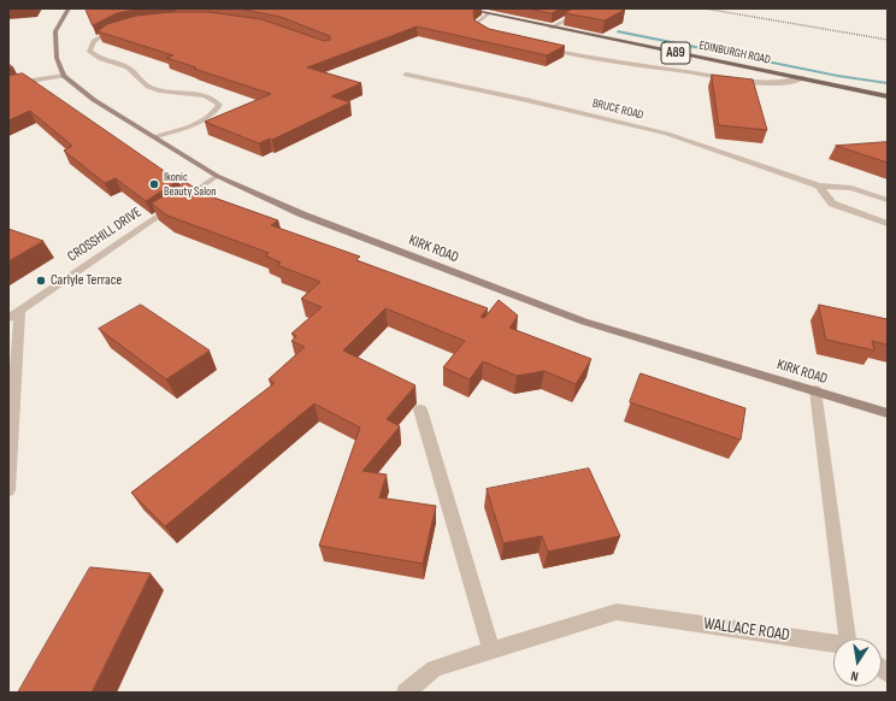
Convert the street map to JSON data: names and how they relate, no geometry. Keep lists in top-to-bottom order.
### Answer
{
  "streets": {
    "main road": ["A89", "EDINBURGH ROAD", "KIRK ROAD"],
    "street": ["BRUCE ROAD", "CROSSHILL DRIVE", "WALLACE ROAD"]
  },
  "crossings": [
    ["CROSSHILL DRIVE", "KIRK ROAD"],
    ["KIRK ROAD", "WALLACE ROAD"]
  ],
  "places": ["Ikonic Beauty Salon", "Carlyle Terrace"],
  "north": "bottom"
}
